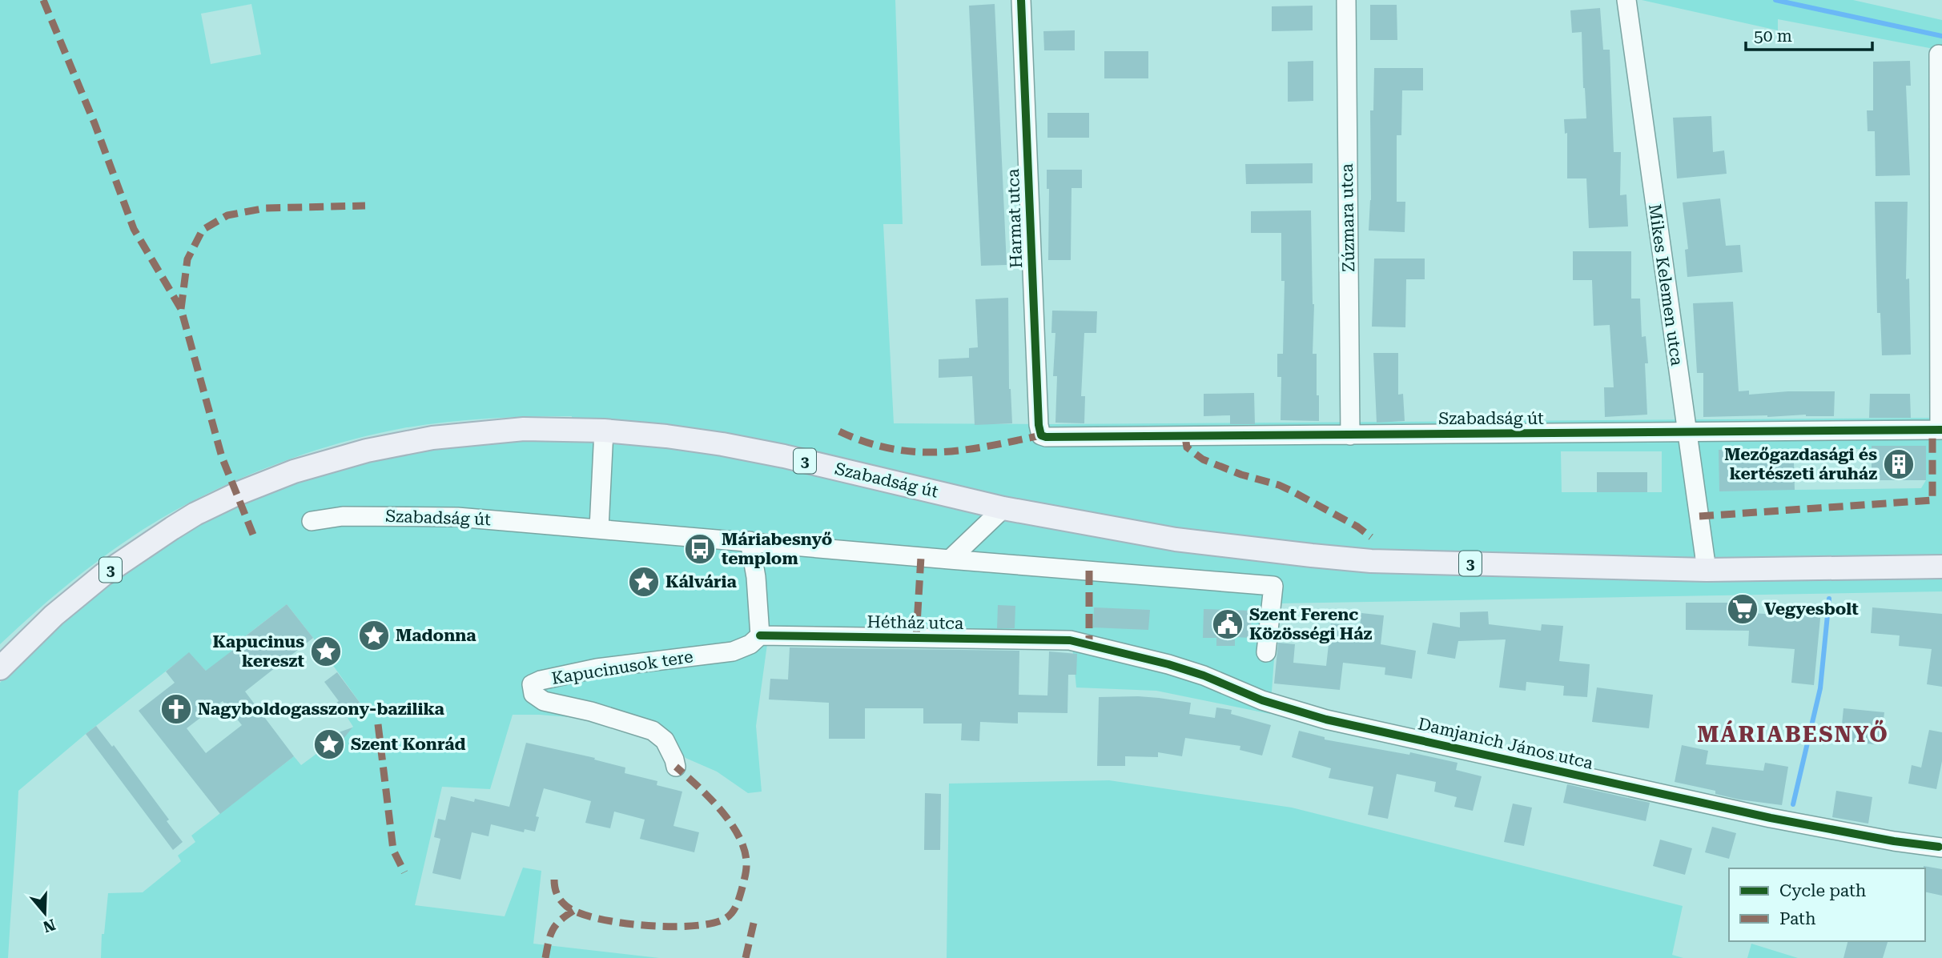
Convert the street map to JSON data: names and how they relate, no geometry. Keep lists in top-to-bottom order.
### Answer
{
  "streets": {
    "main road": ["Szabadság út", "3"],
    "street": [
      "Zúzmara utca",
      "Harmat utca",
      "Mikes Kelemen utca",
      "Hétház utca",
      "Kapucinusok tere",
      "Damjanich János utca"
    ]
  },
  "crossings": [
    ["Zúzmara utca", "Szabadság út"],
    ["Harmat utca", "Szabadság út"],
    ["Mikes Kelemen utca", "Szabadság út"],
    ["Hétház utca", "Kapucinusok tere"],
    ["Hétház utca", "Damjanich János utca"]
  ],
  "districts": ["MÁRIABESNYŐ"],
  "places": {
    "building": ["Mezőgazdasági és kertészeti áruház"],
    "bus stop": ["Máriabesnyő templom"],
    "place": [
      "Kálvária",
      "Madonna",
      "Kapucinus kereszt",
      "Szent Konrád"
    ],
    "supermarket": ["Vegyesbolt"],
    "public building": ["Szent Ferenc Közösségi Ház"],
    "church": ["Nagyboldogasszony-bazilika"]
  },
  "legend": ["Cycle path", "Path"],
  "scale_bar": "50 m",
  "north": "bottom"
}
